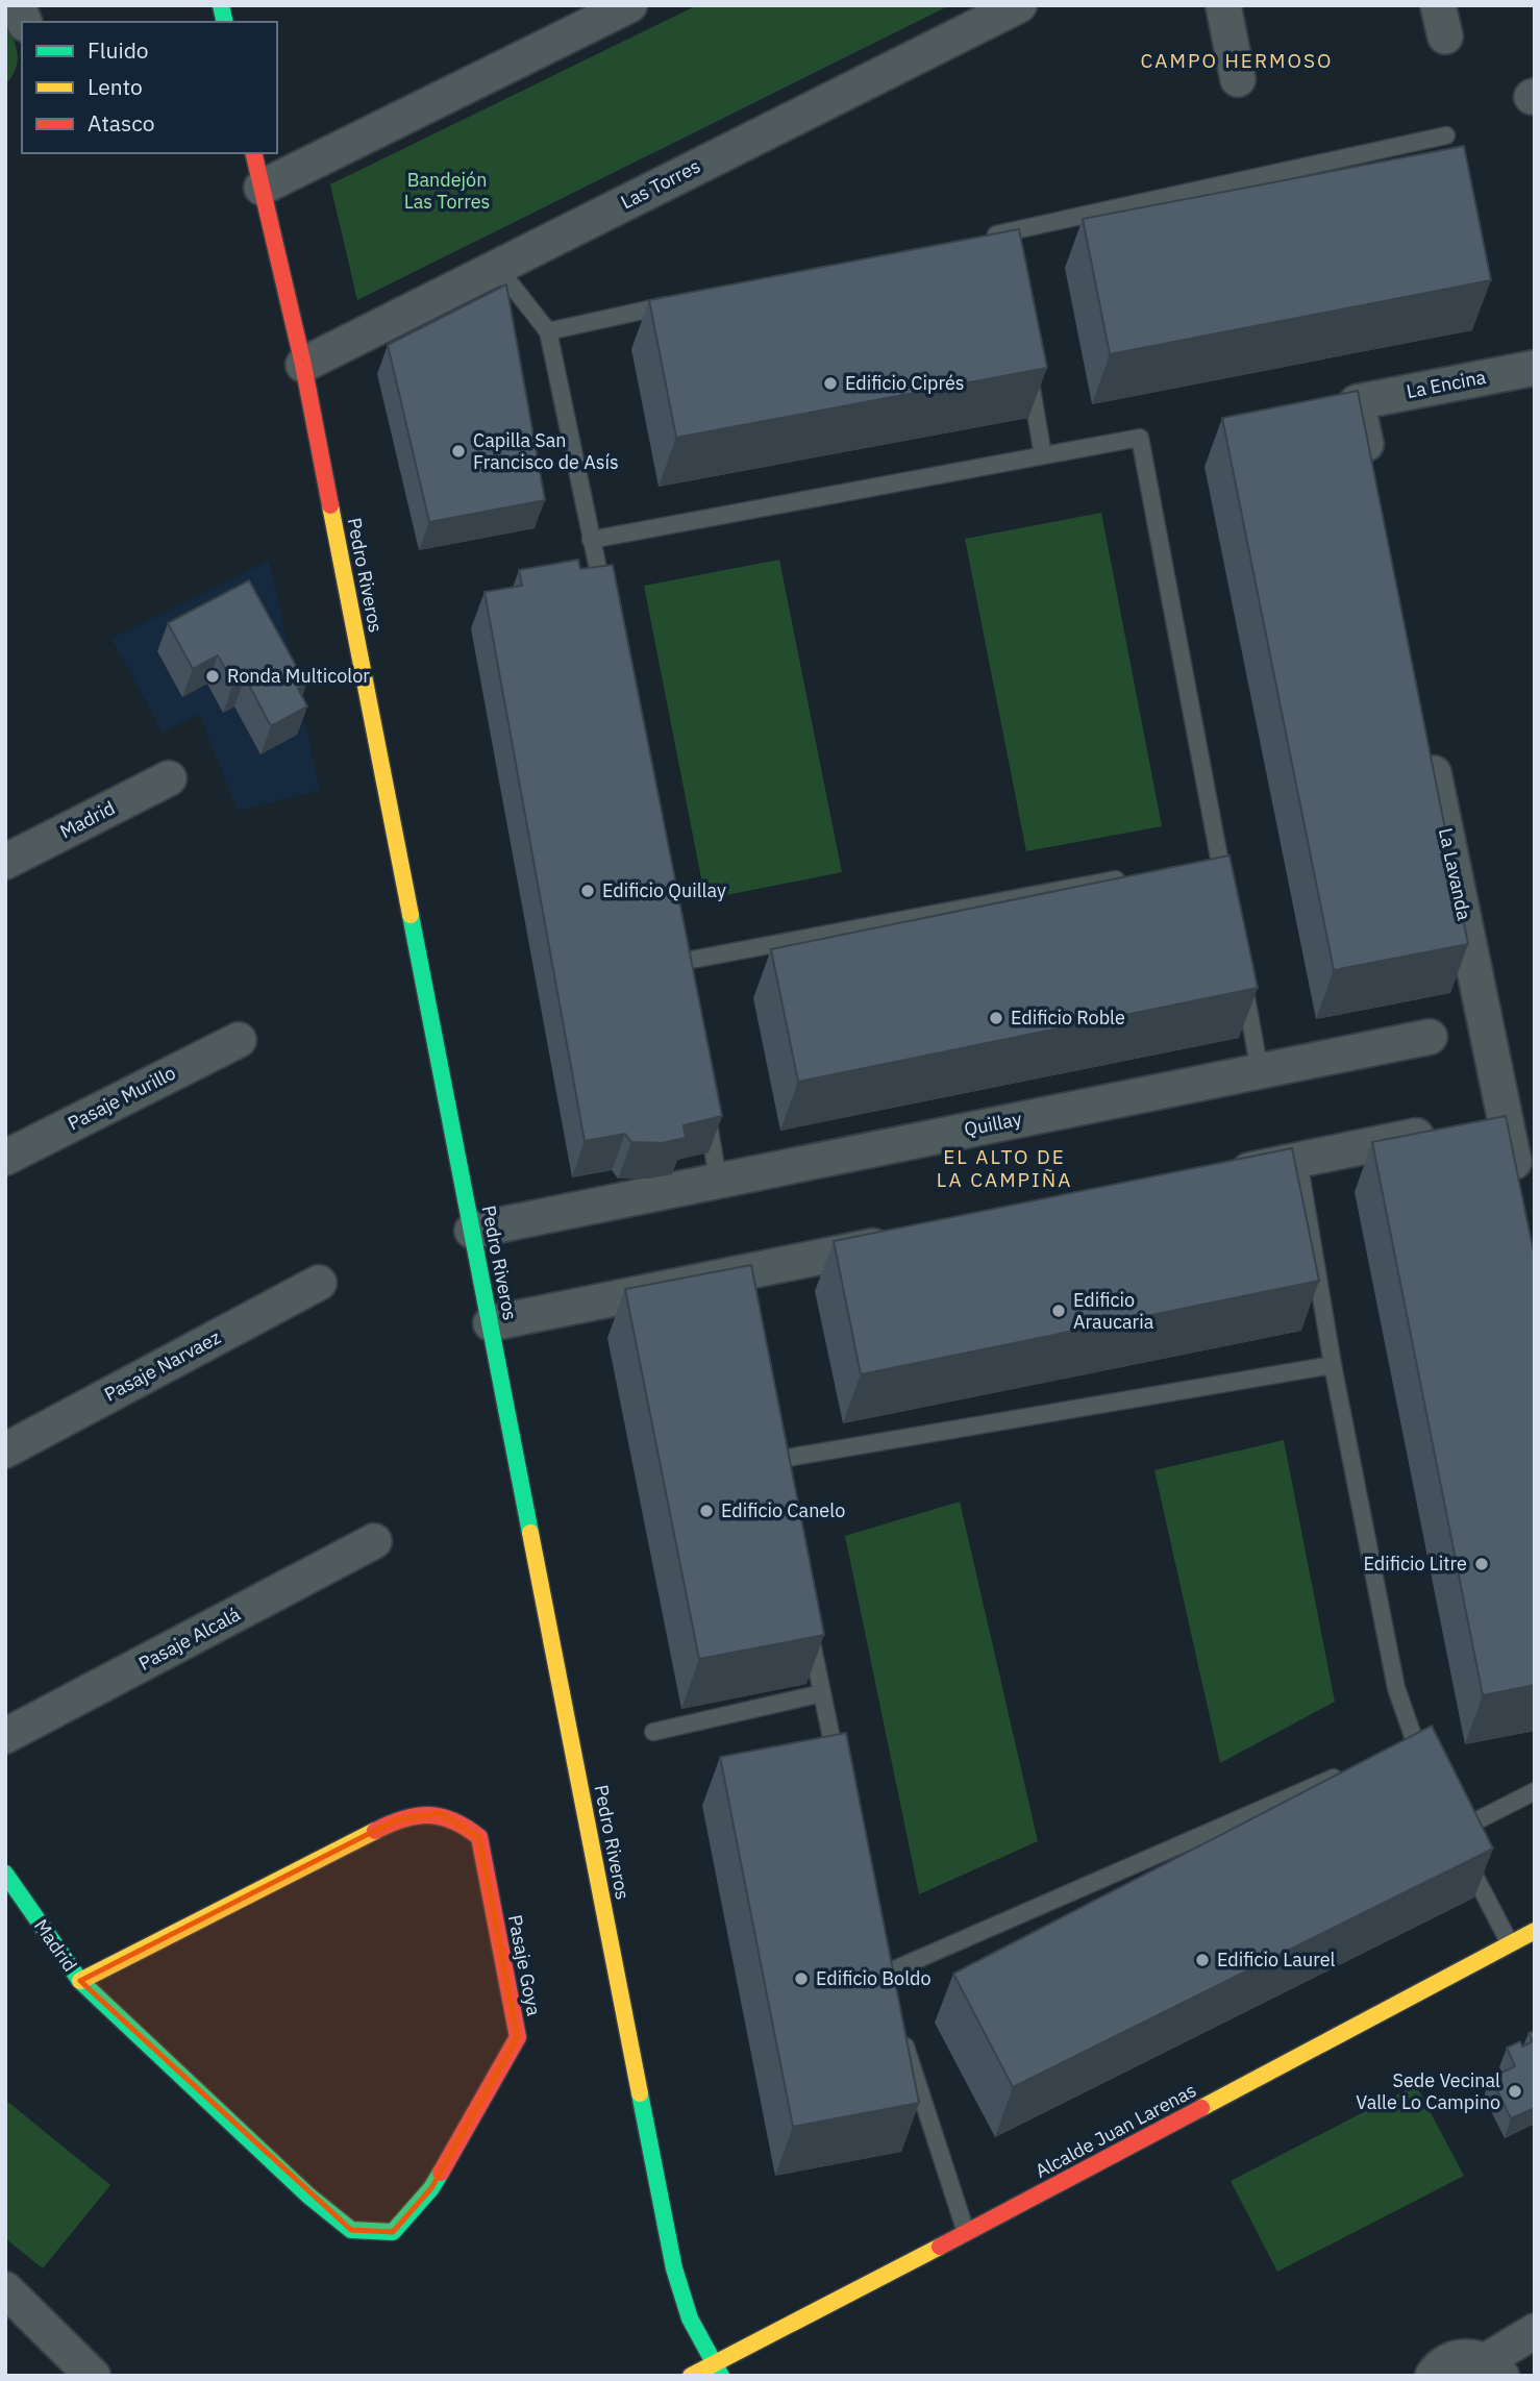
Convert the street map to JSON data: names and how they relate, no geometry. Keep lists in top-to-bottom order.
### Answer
{
  "streets": {
    "street": [
      "Las Torres",
      "La Encina",
      "Pedro Riveros",
      "Madrid",
      "La Lavanda",
      "Pasaje Murillo",
      "Quillay",
      "Pasaje Narvaez",
      "Pasaje Alcalá",
      "Pasaje Goya",
      "Alcalde Juan Larenas"
    ]
  },
  "crossings": [
    ["Las Torres", "Pedro Riveros"],
    ["Pedro Riveros", "Quillay"],
    ["Pedro Riveros", "Alcalde Juan Larenas"],
    ["Madrid", "Pasaje Goya"]
  ],
  "districts": ["CAMPO HERMOSO", "EL ALTO DE LA CAMPIÑA"],
  "parks": ["Bandejón Las Torres"],
  "places": [
    "Edificio Ciprés",
    "Capilla San Francisco de Asís",
    "Ronda Multicolor",
    "Edificio Quillay",
    "Edificio Roble",
    "Edificio Araucaria",
    "Edificio Canelo",
    "Edificio Litre",
    "Edificio Laurel",
    "Edificio Boldo",
    "Sede Vecinal Valle Lo Campino"
  ],
  "legend": ["Fluido", "Lento", "Atasco"]
}
